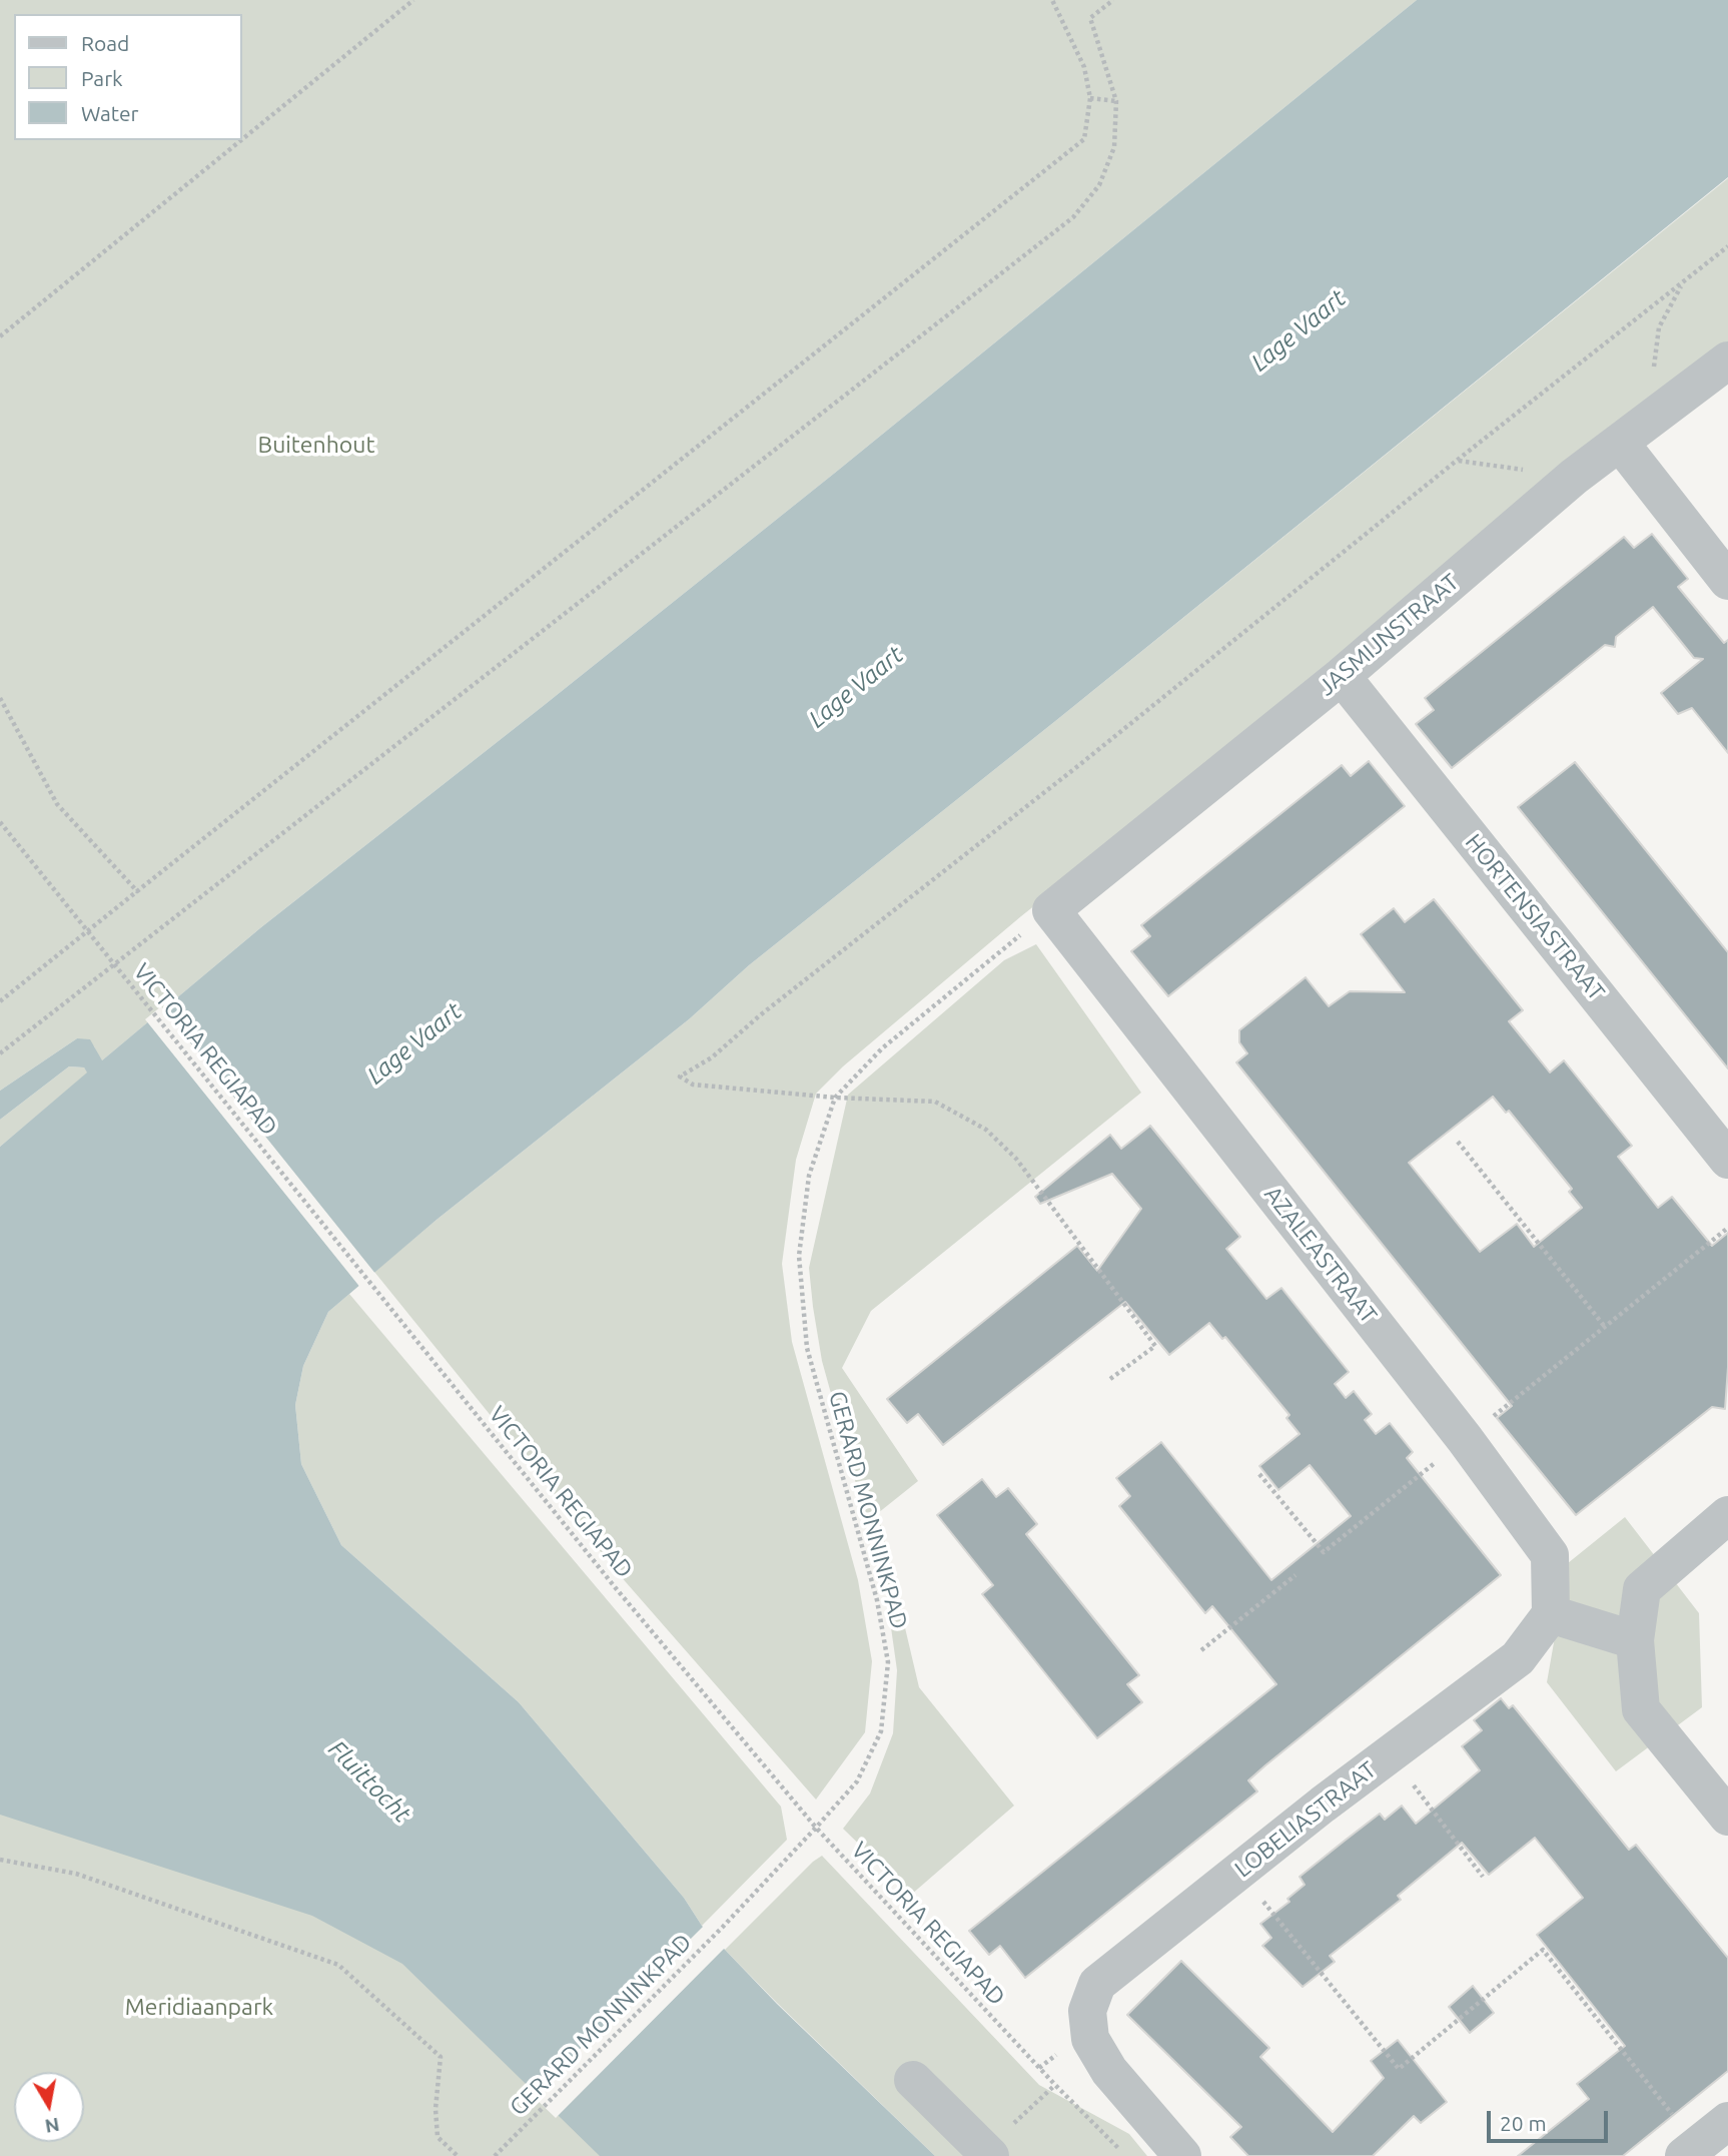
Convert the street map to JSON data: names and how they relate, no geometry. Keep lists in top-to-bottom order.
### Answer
{
  "streets": {
    "street": [
      "JASMIJNSTRAAT",
      "HORTENSIASTRAAT",
      "AZALEASTRAAT",
      "LOBELIASTRAAT"
    ],
    "path": ["VICTORIA REGIAPAD", "GERARD MONNINKPAD"]
  },
  "crossings": [
    ["JASMIJNSTRAAT", "HORTENSIASTRAAT"],
    ["JASMIJNSTRAAT", "AZALEASTRAAT"],
    ["JASMIJNSTRAAT", "GERARD MONNINKPAD"],
    ["VICTORIA REGIAPAD", "GERARD MONNINKPAD"],
    ["AZALEASTRAAT", "GERARD MONNINKPAD"],
    ["AZALEASTRAAT", "LOBELIASTRAAT"]
  ],
  "water": ["Lage Vaart", "Fluittocht"],
  "parks": ["Buitenhout", "Meridiaanpark"],
  "legend": ["Road", "Park", "Water"],
  "scale_bar": "20 m",
  "north": "bottom"
}
